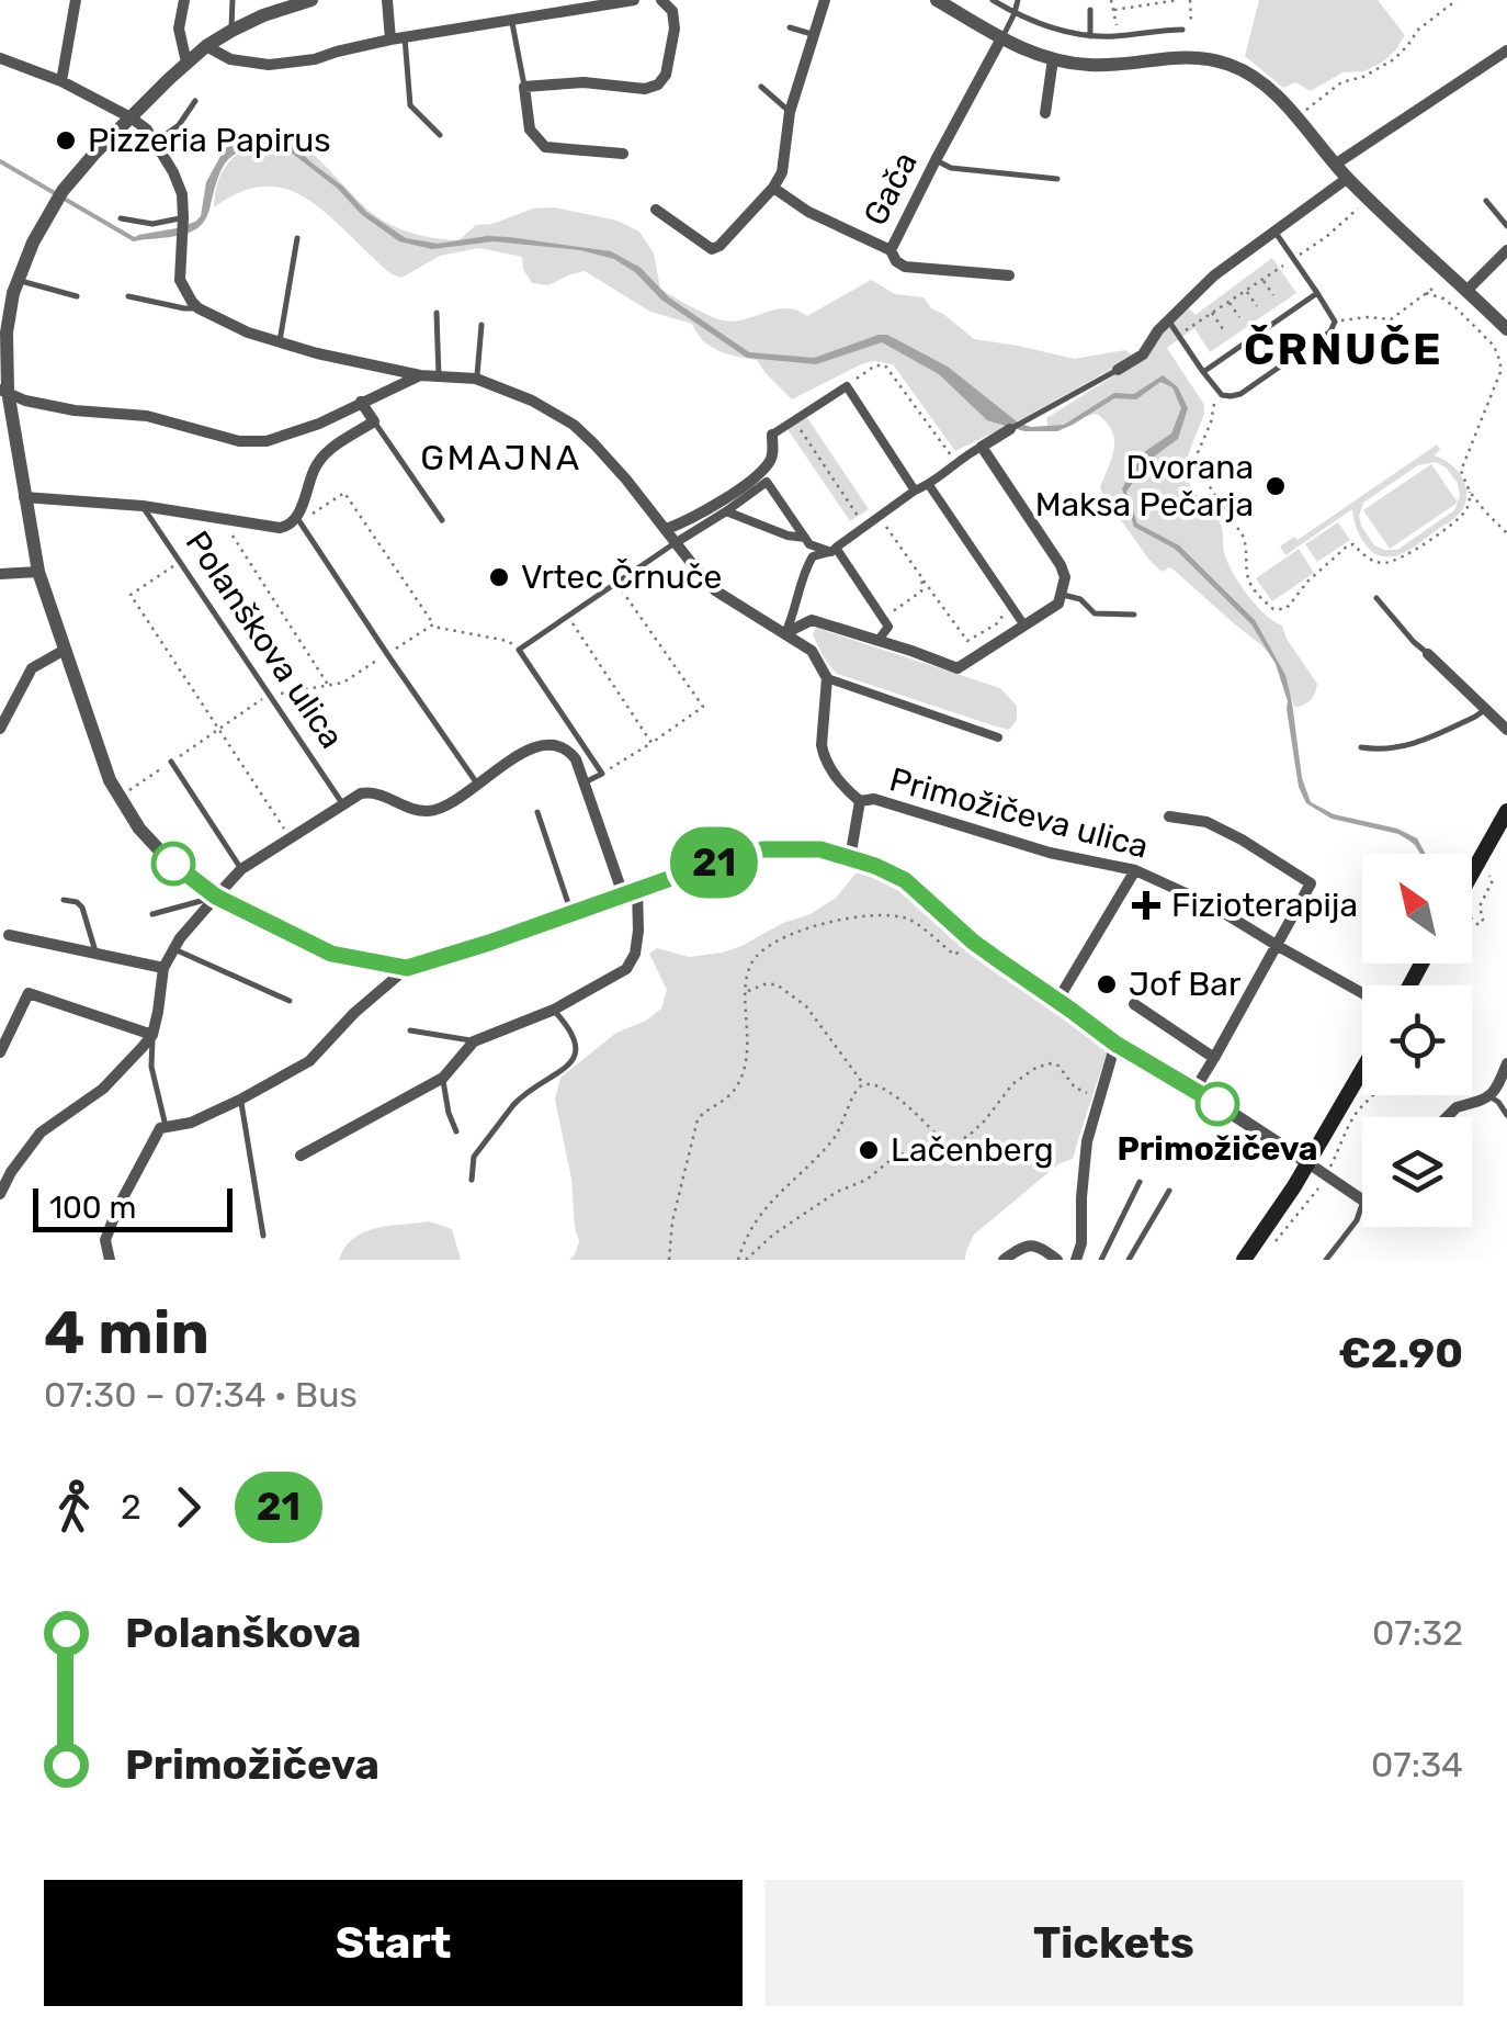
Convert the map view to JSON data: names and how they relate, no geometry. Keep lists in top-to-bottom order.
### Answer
{
  "streets": {
    "street": ["Gača", "Primožičeva ulica"],
    "lane": ["Polanškova ulica"]
  },
  "districts": ["ČRNUČE", "GMAJNA"],
  "places": {
    "other": [
      "Pizzeria Papirus",
      "Dvorana Maksa Pečarja",
      "Vrtec Črnuče",
      "Jof Bar",
      "Primožičeva",
      "Lačenberg"
    ],
    "health": ["Fizioterapija"]
  },
  "lines": ["bus line 21"],
  "scale_bar": "100 m",
  "north": "top left",
  "page": {
    "on_map": "21",
    "scale": "100 m",
    "heading": ["4 min", "07:30 – 07:34 · Bus", "€2.90"],
    "legs": ["2", "21"],
    "list": [
      {
        "name": "Polanškova",
        "value": "07:32"
      },
      {
        "name": "Primožičeva",
        "value": "07:34"
      }
    ],
    "buttons": ["Start", "Tickets"]
  }
}
